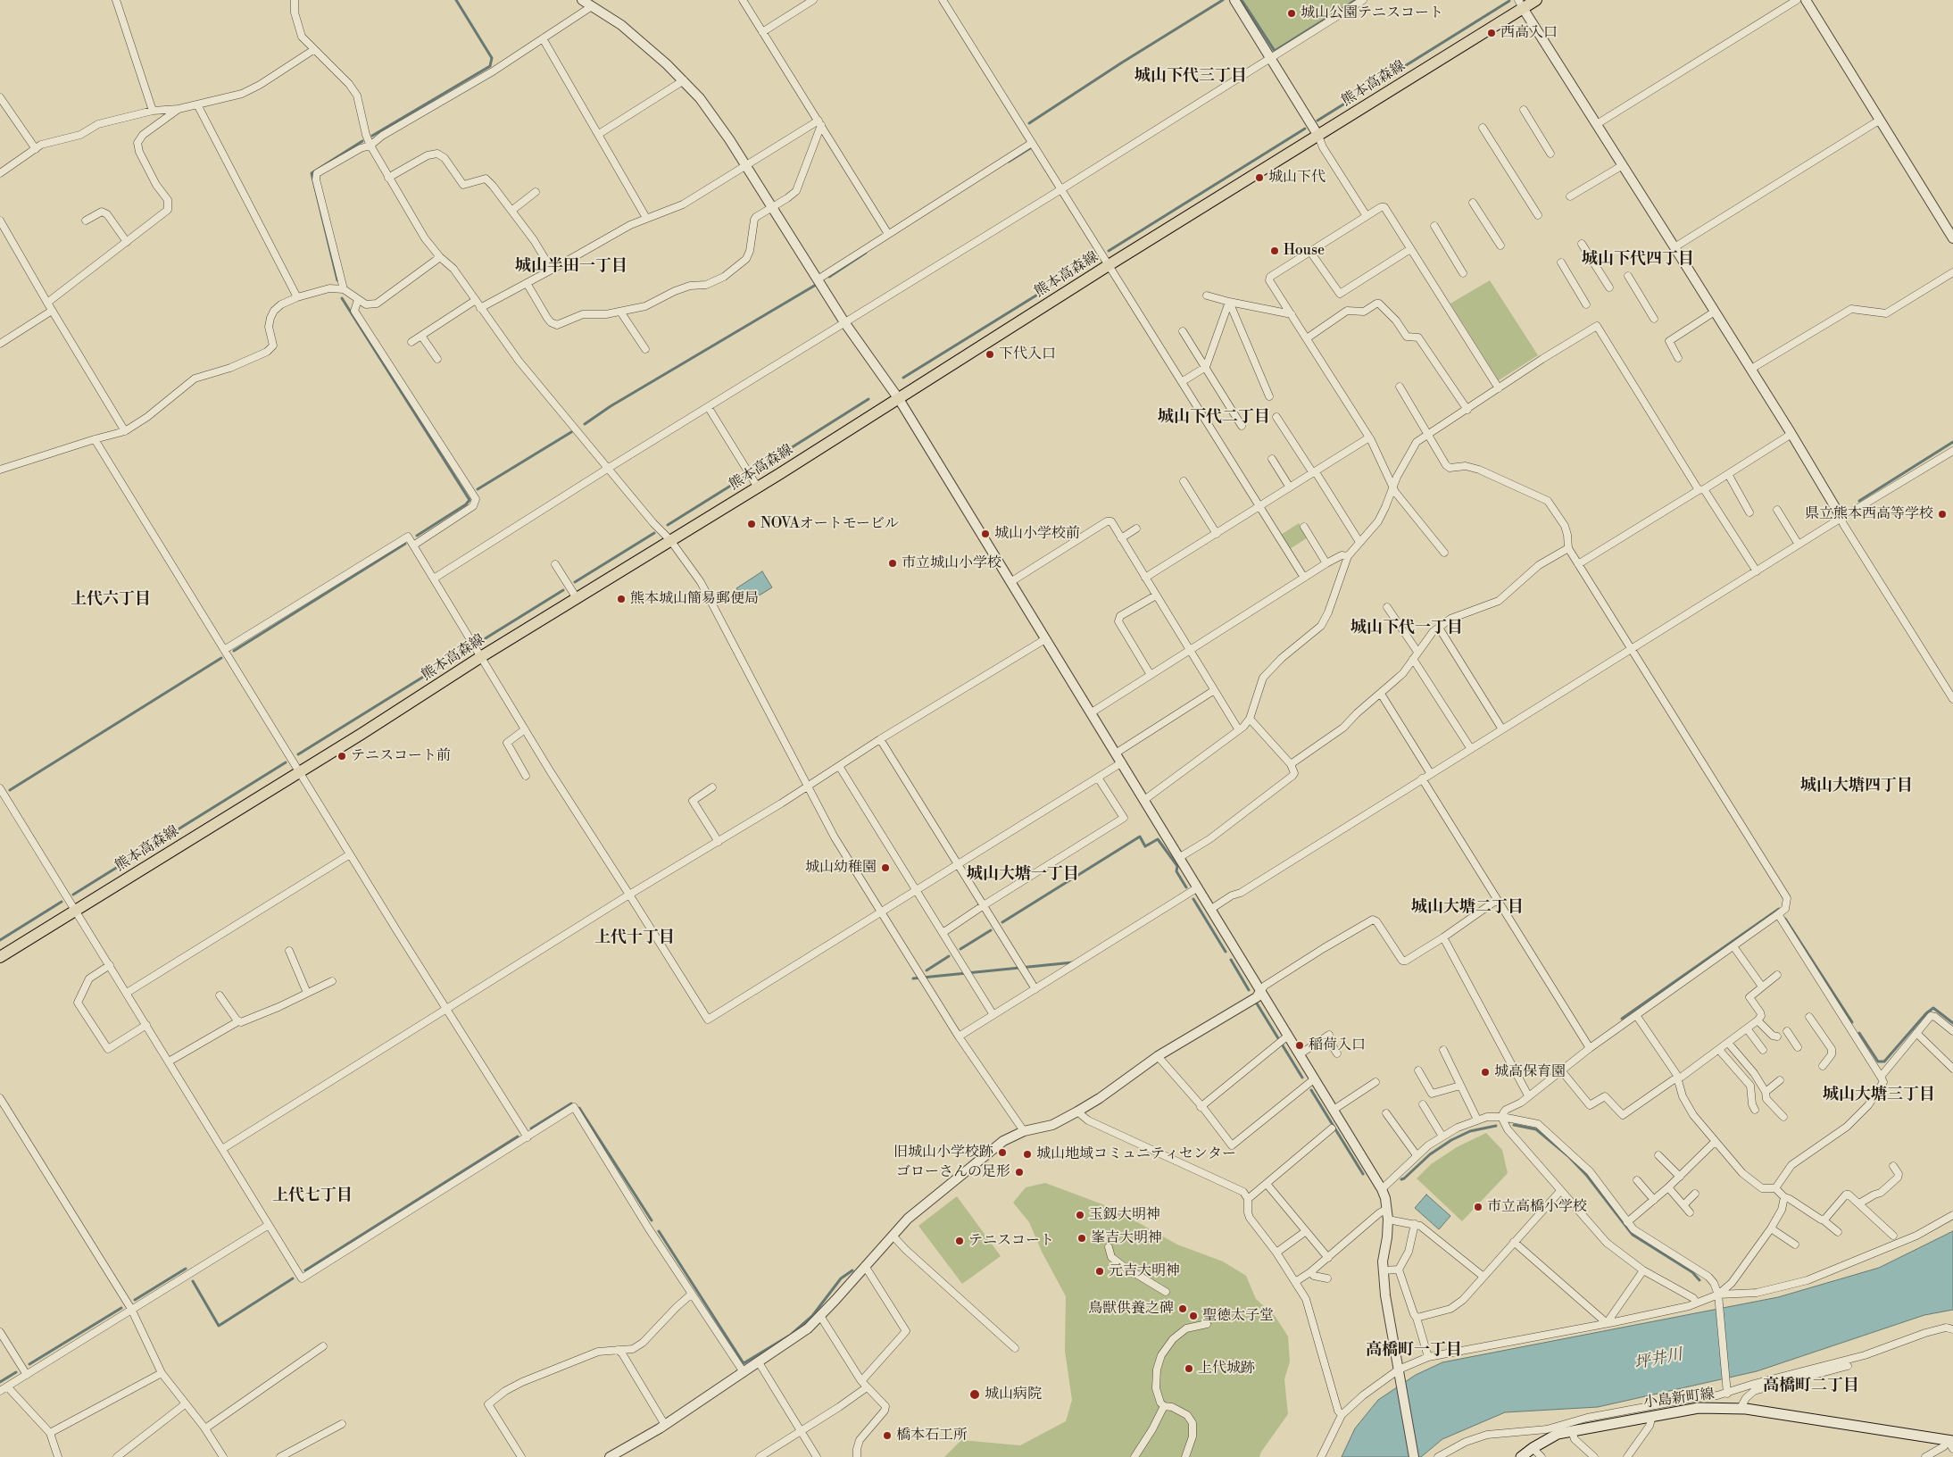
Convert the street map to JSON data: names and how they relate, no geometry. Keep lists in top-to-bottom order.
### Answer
{
  "streets": {
    "main road": ["熊本高森線", "小島新町線"]
  },
  "districts": [
    "城山下代三丁目",
    "城山下代四丁目",
    "城山半田一丁目",
    "城山下代二丁目",
    "上代六丁目",
    "城山下代一丁目",
    "城山大塘四丁目",
    "城山大塘一丁目",
    "城山大塘二丁目",
    "上代十丁目",
    "城山大塘三丁目",
    "上代七丁目",
    "高橋町一丁目",
    "高橋町二丁目"
  ],
  "water": ["坪井川"],
  "places": [
    "城山公園テニスコート",
    "西高入口",
    "城山下代",
    "House",
    "下代入口",
    "県立熊本西高等学校",
    "NOVAオートモービル",
    "城山小学校前",
    "市立城山小学校",
    "熊本城山簡易郵便局",
    "テニスコート前",
    "城山幼稚園",
    "稲荷入口",
    "城高保育園",
    "旧城山小学校跡",
    "城山地域コミュニティセンター",
    "ゴローさんの足形",
    "市立高橋小学校",
    "玉釼大明神",
    "峯吉大明神",
    "テニスコート",
    "元吉大明神",
    "鳥獣供養之碑",
    "聖徳太子堂",
    "上代城跡",
    "城山病院",
    "橋本石工所"
  ]
}
